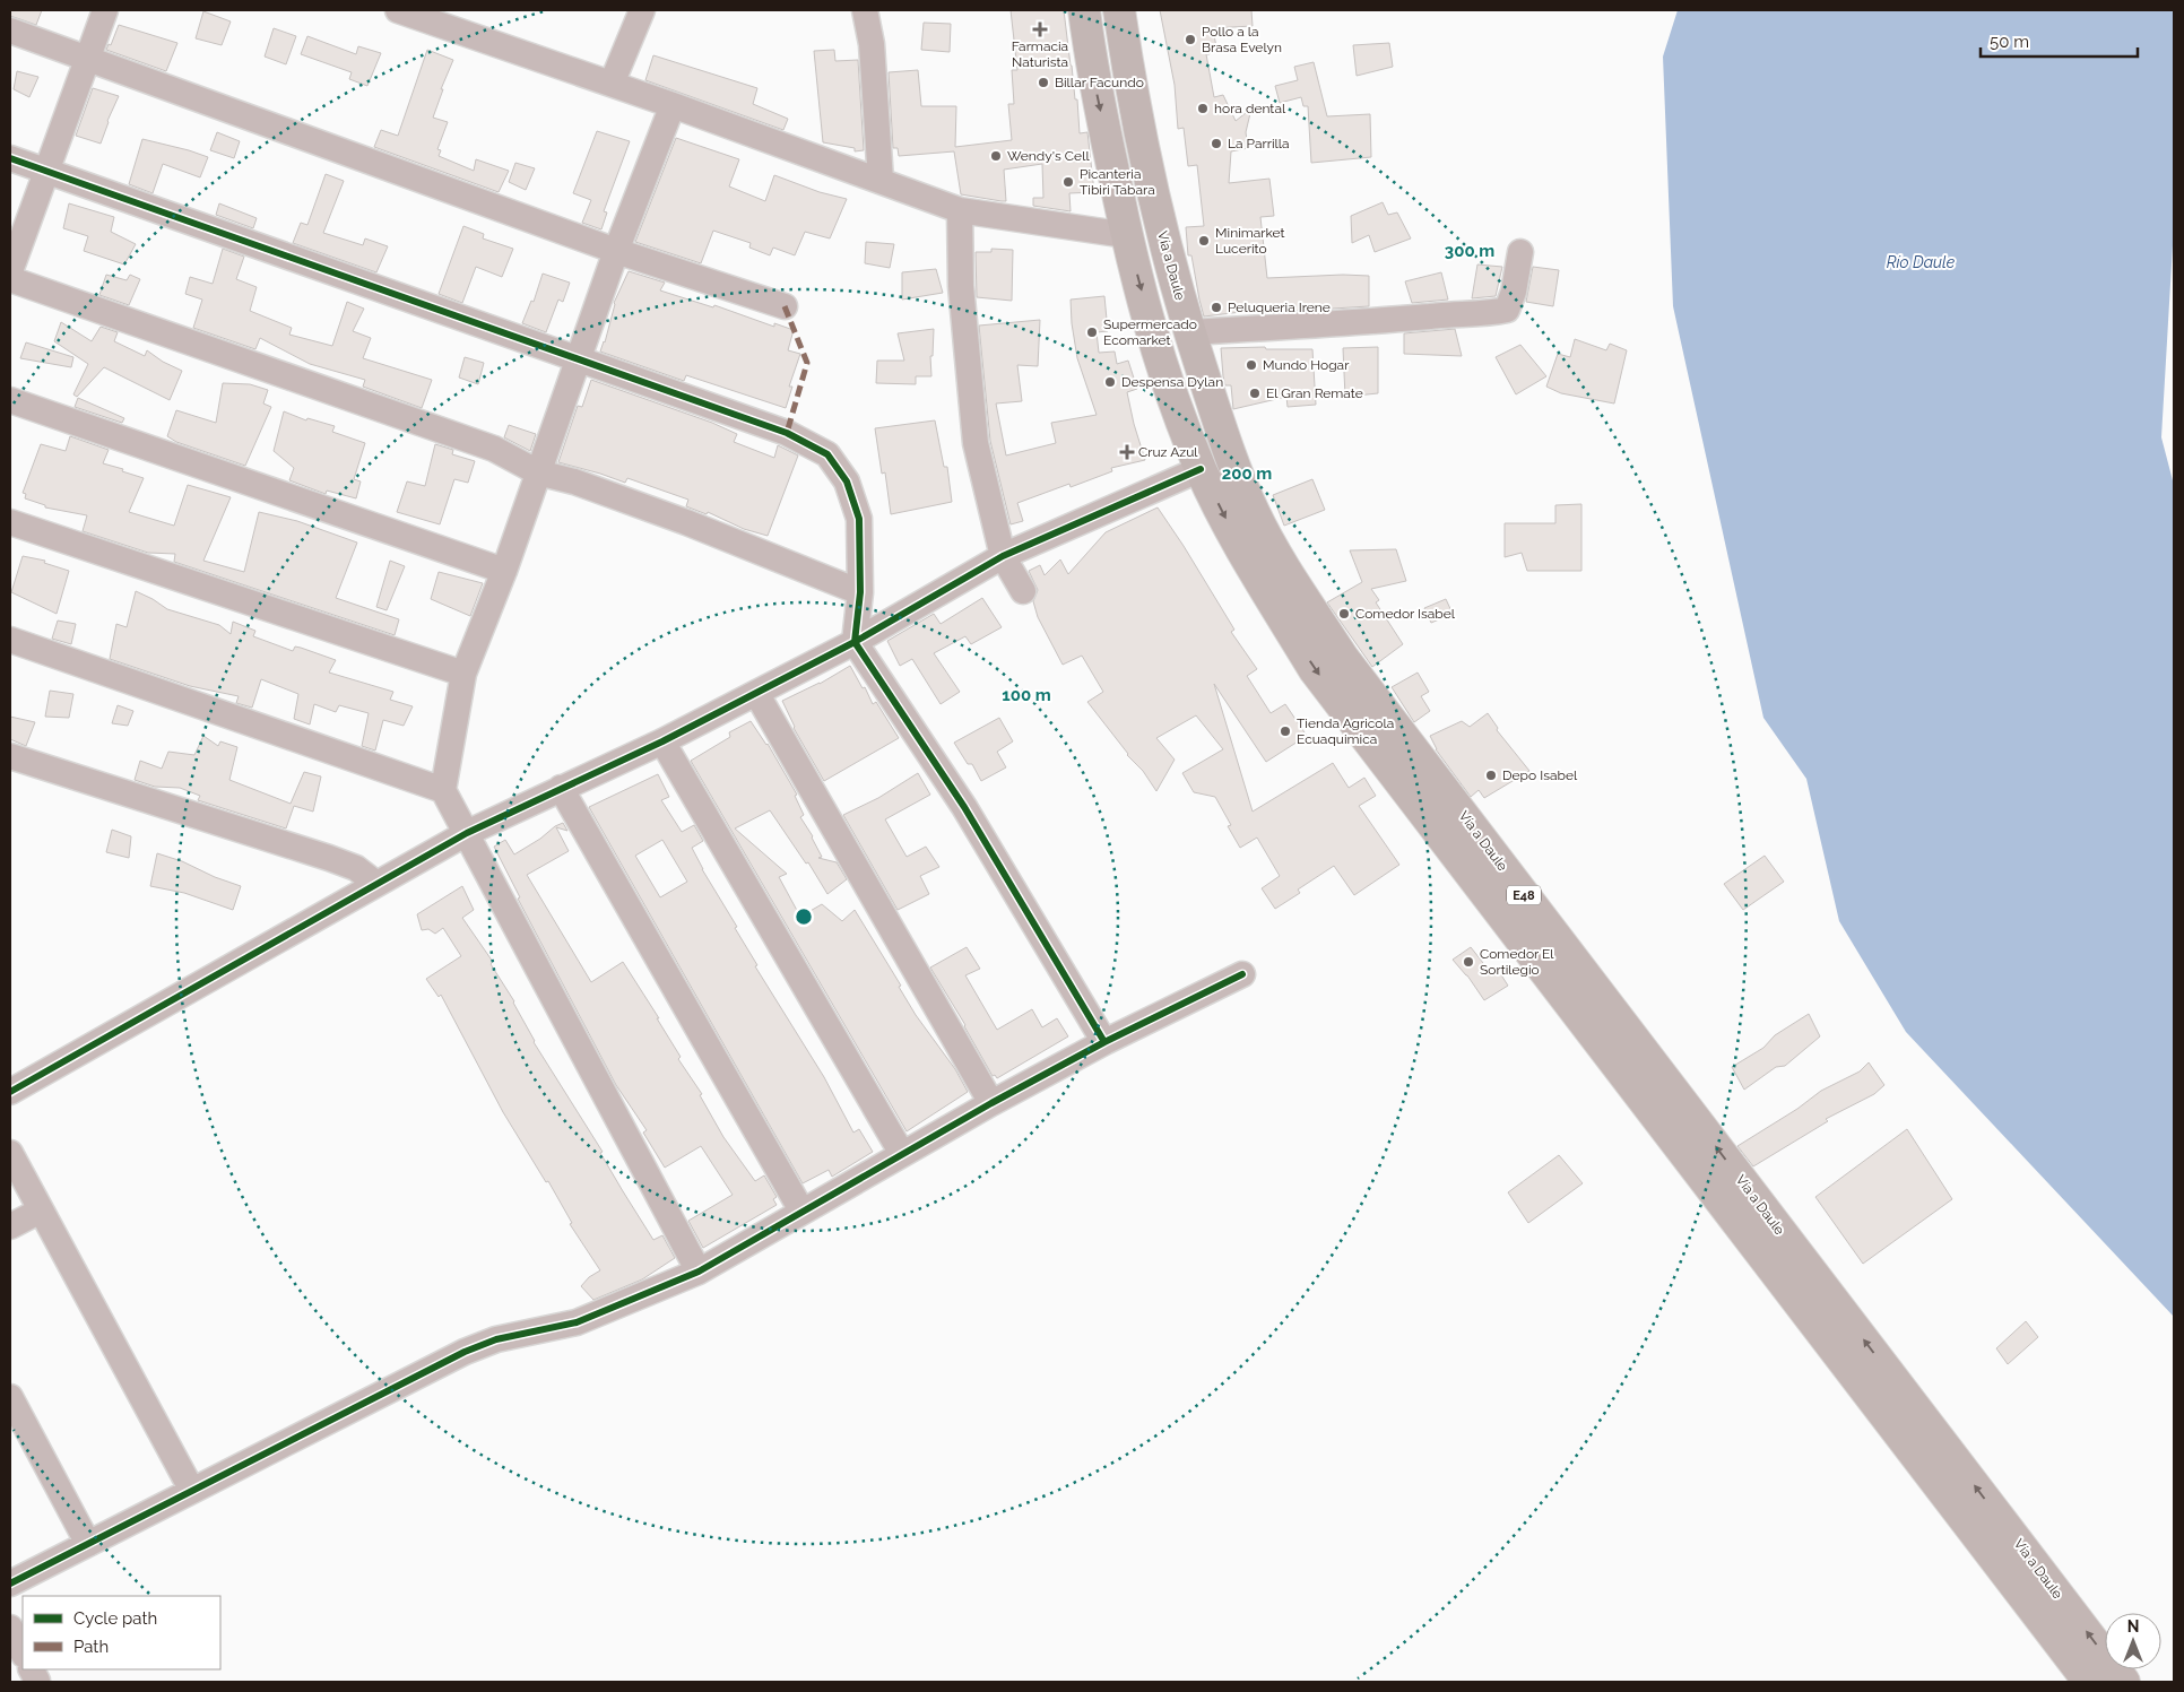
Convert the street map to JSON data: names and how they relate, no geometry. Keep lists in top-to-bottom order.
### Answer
{
  "streets": {
    "highway": ["Vía a Daule", "E48"]
  },
  "water": ["Río Daule"],
  "places": {
    "health": ["Farmacia Naturista", "Cruz Azul"],
    "other": [
      "Pollo a la Brasa Evelyn",
      "Billar Facundo",
      "hora dental",
      "La Parrilla",
      "Wendy's Cell",
      "Picanteria Tibiri Tabara",
      "Minimarket Lucerito",
      "Peluqueria Irene",
      "Supermercado Ecomarket",
      "Mundo Hogar",
      "Despensa Dylan",
      "El Gran Remate",
      "Comedor Isabel",
      "Tienda Agricola Ecuaquimica",
      "Depo Isabel",
      "Comedor El Sortilegio"
    ]
  },
  "legend": ["Cycle path", "Path"],
  "scale_bar": "50 m",
  "north": "top",
  "rings": ["300 m", "200 m", "100 m"]
}
